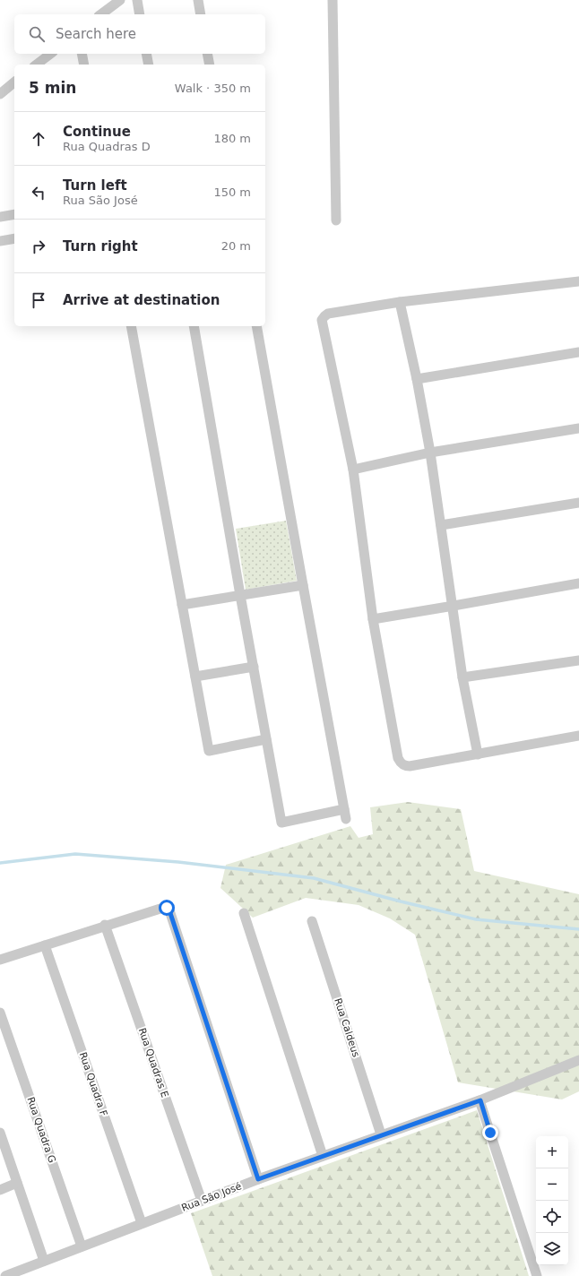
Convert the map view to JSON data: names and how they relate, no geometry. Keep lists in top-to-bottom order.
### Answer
{
  "streets": {
    "street": [
      "Rua Caldeus",
      "Rua Quadras E",
      "Rua Quadra F",
      "Rua Quadra G",
      "Rua São José"
    ]
  },
  "crossings": [
    ["Rua Caldeus", "Rua São José"],
    ["Rua Quadras E", "Rua São José"],
    ["Rua Quadra F", "Rua São José"],
    ["Rua Quadra G", "Rua São José"]
  ],
  "page": {
    "search": "Search here",
    "heading": ["5 min", "Walk · 350 m"],
    "list": [
      ["Continue", "Rua Quadras D", "180 m"],
      ["Turn left", "Rua São José", "150 m"],
      ["Turn right", "20 m"],
      "Arrive at destination"
    ],
    "map_buttons": ["+", "−"]
  }
}
